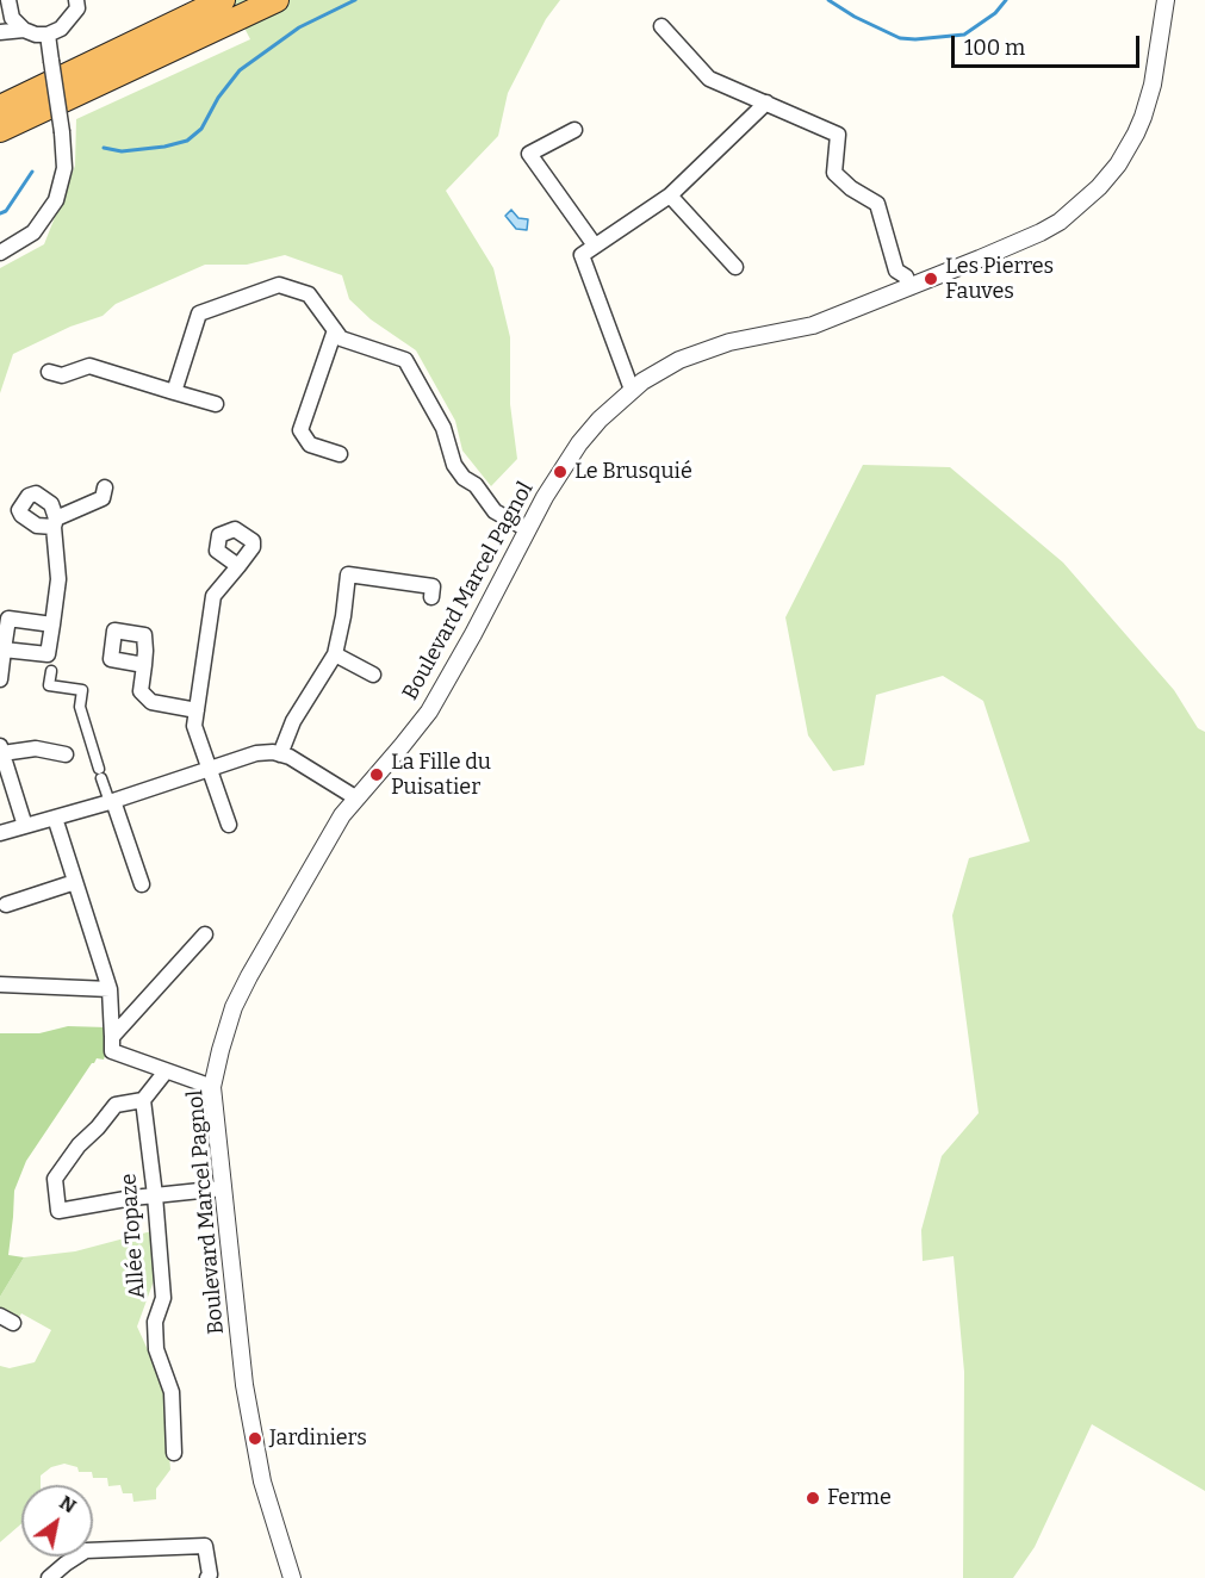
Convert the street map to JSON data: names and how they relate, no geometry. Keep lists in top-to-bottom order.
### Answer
{
  "streets": {
    "street": ["Boulevard Marcel Pagnol", "Allée Topaze"]
  },
  "places": [
    "Les Pierres Fauves",
    "Le Brusquié",
    "La Fille du Puisatier",
    "Jardiniers",
    "Ferme"
  ],
  "scale_bar": "100 m",
  "north": "top right"
}
